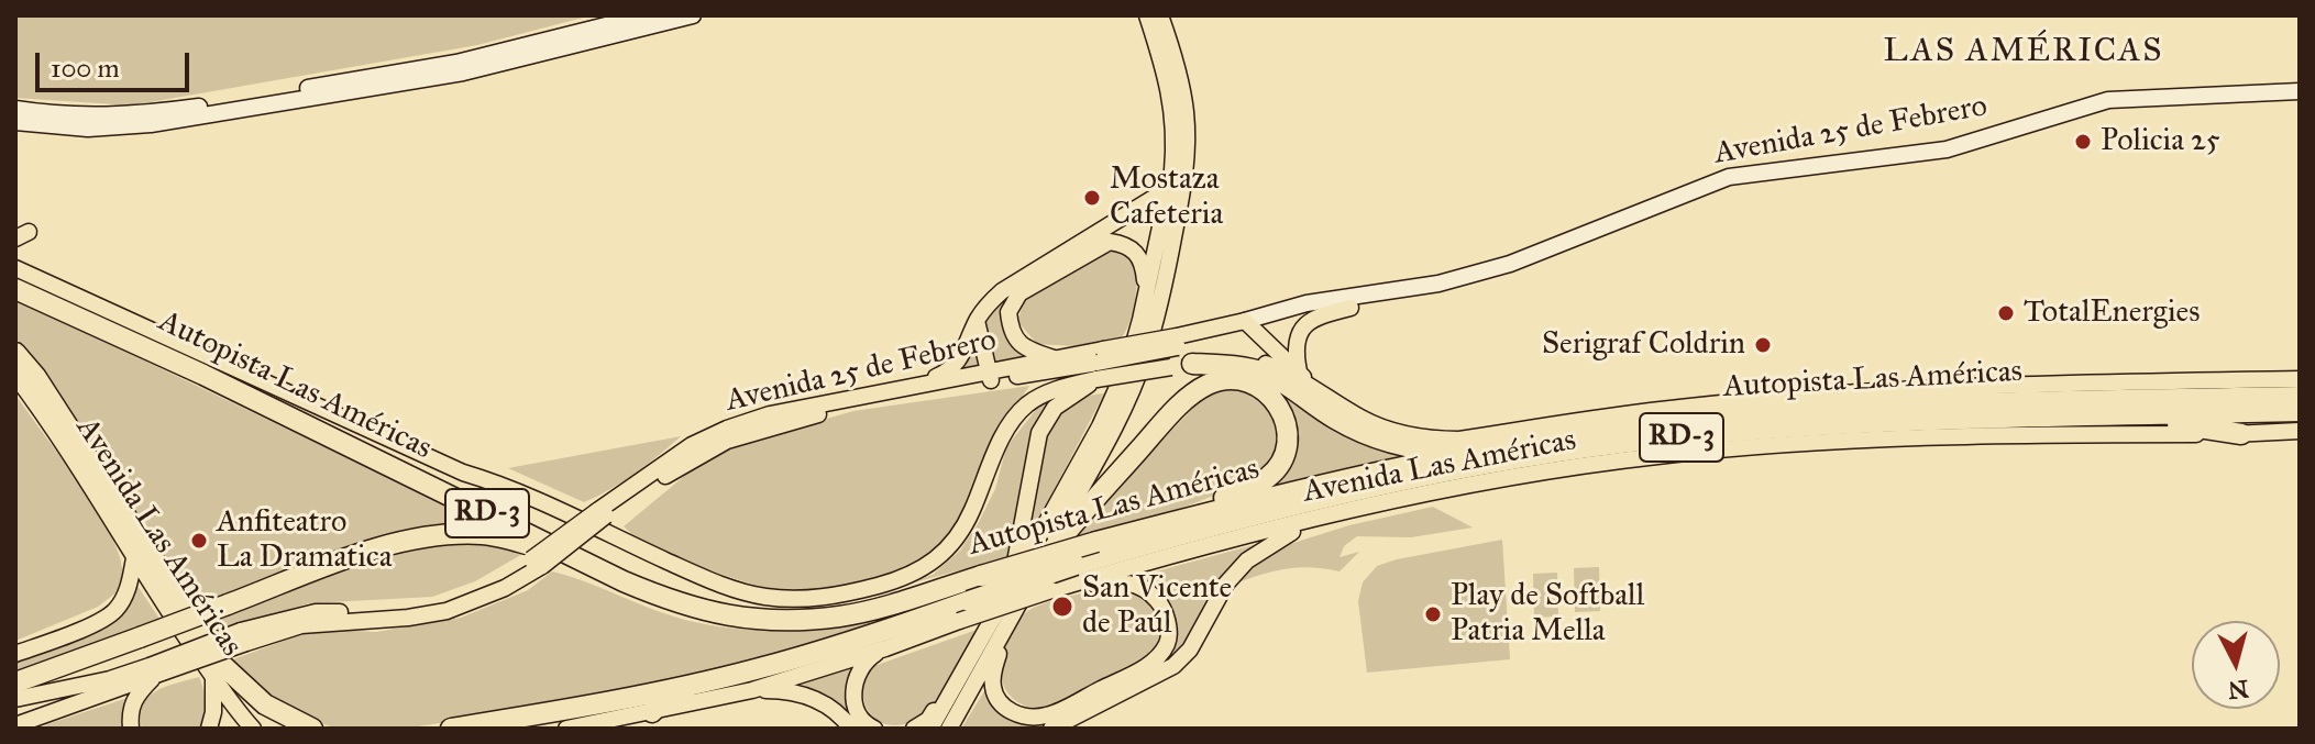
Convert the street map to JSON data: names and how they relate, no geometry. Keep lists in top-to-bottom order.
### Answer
{
  "streets": {
    "highway": ["Autopista Las Américas", "RD-3"],
    "main road": ["Avenida 25 de Febrero", "Avenida Las Américas"]
  },
  "districts": ["LAS AMÉRICAS"],
  "places": [
    "Policia 25",
    "Mostaza Cafeteria",
    "TotalEnergies",
    "Serigraf Coldrin",
    "Anfiteatro La Dramatica",
    "San Vicente de Paúl",
    "Play de Softball Patria Mella"
  ],
  "scale_bar": "100 m",
  "north": "bottom"
}
